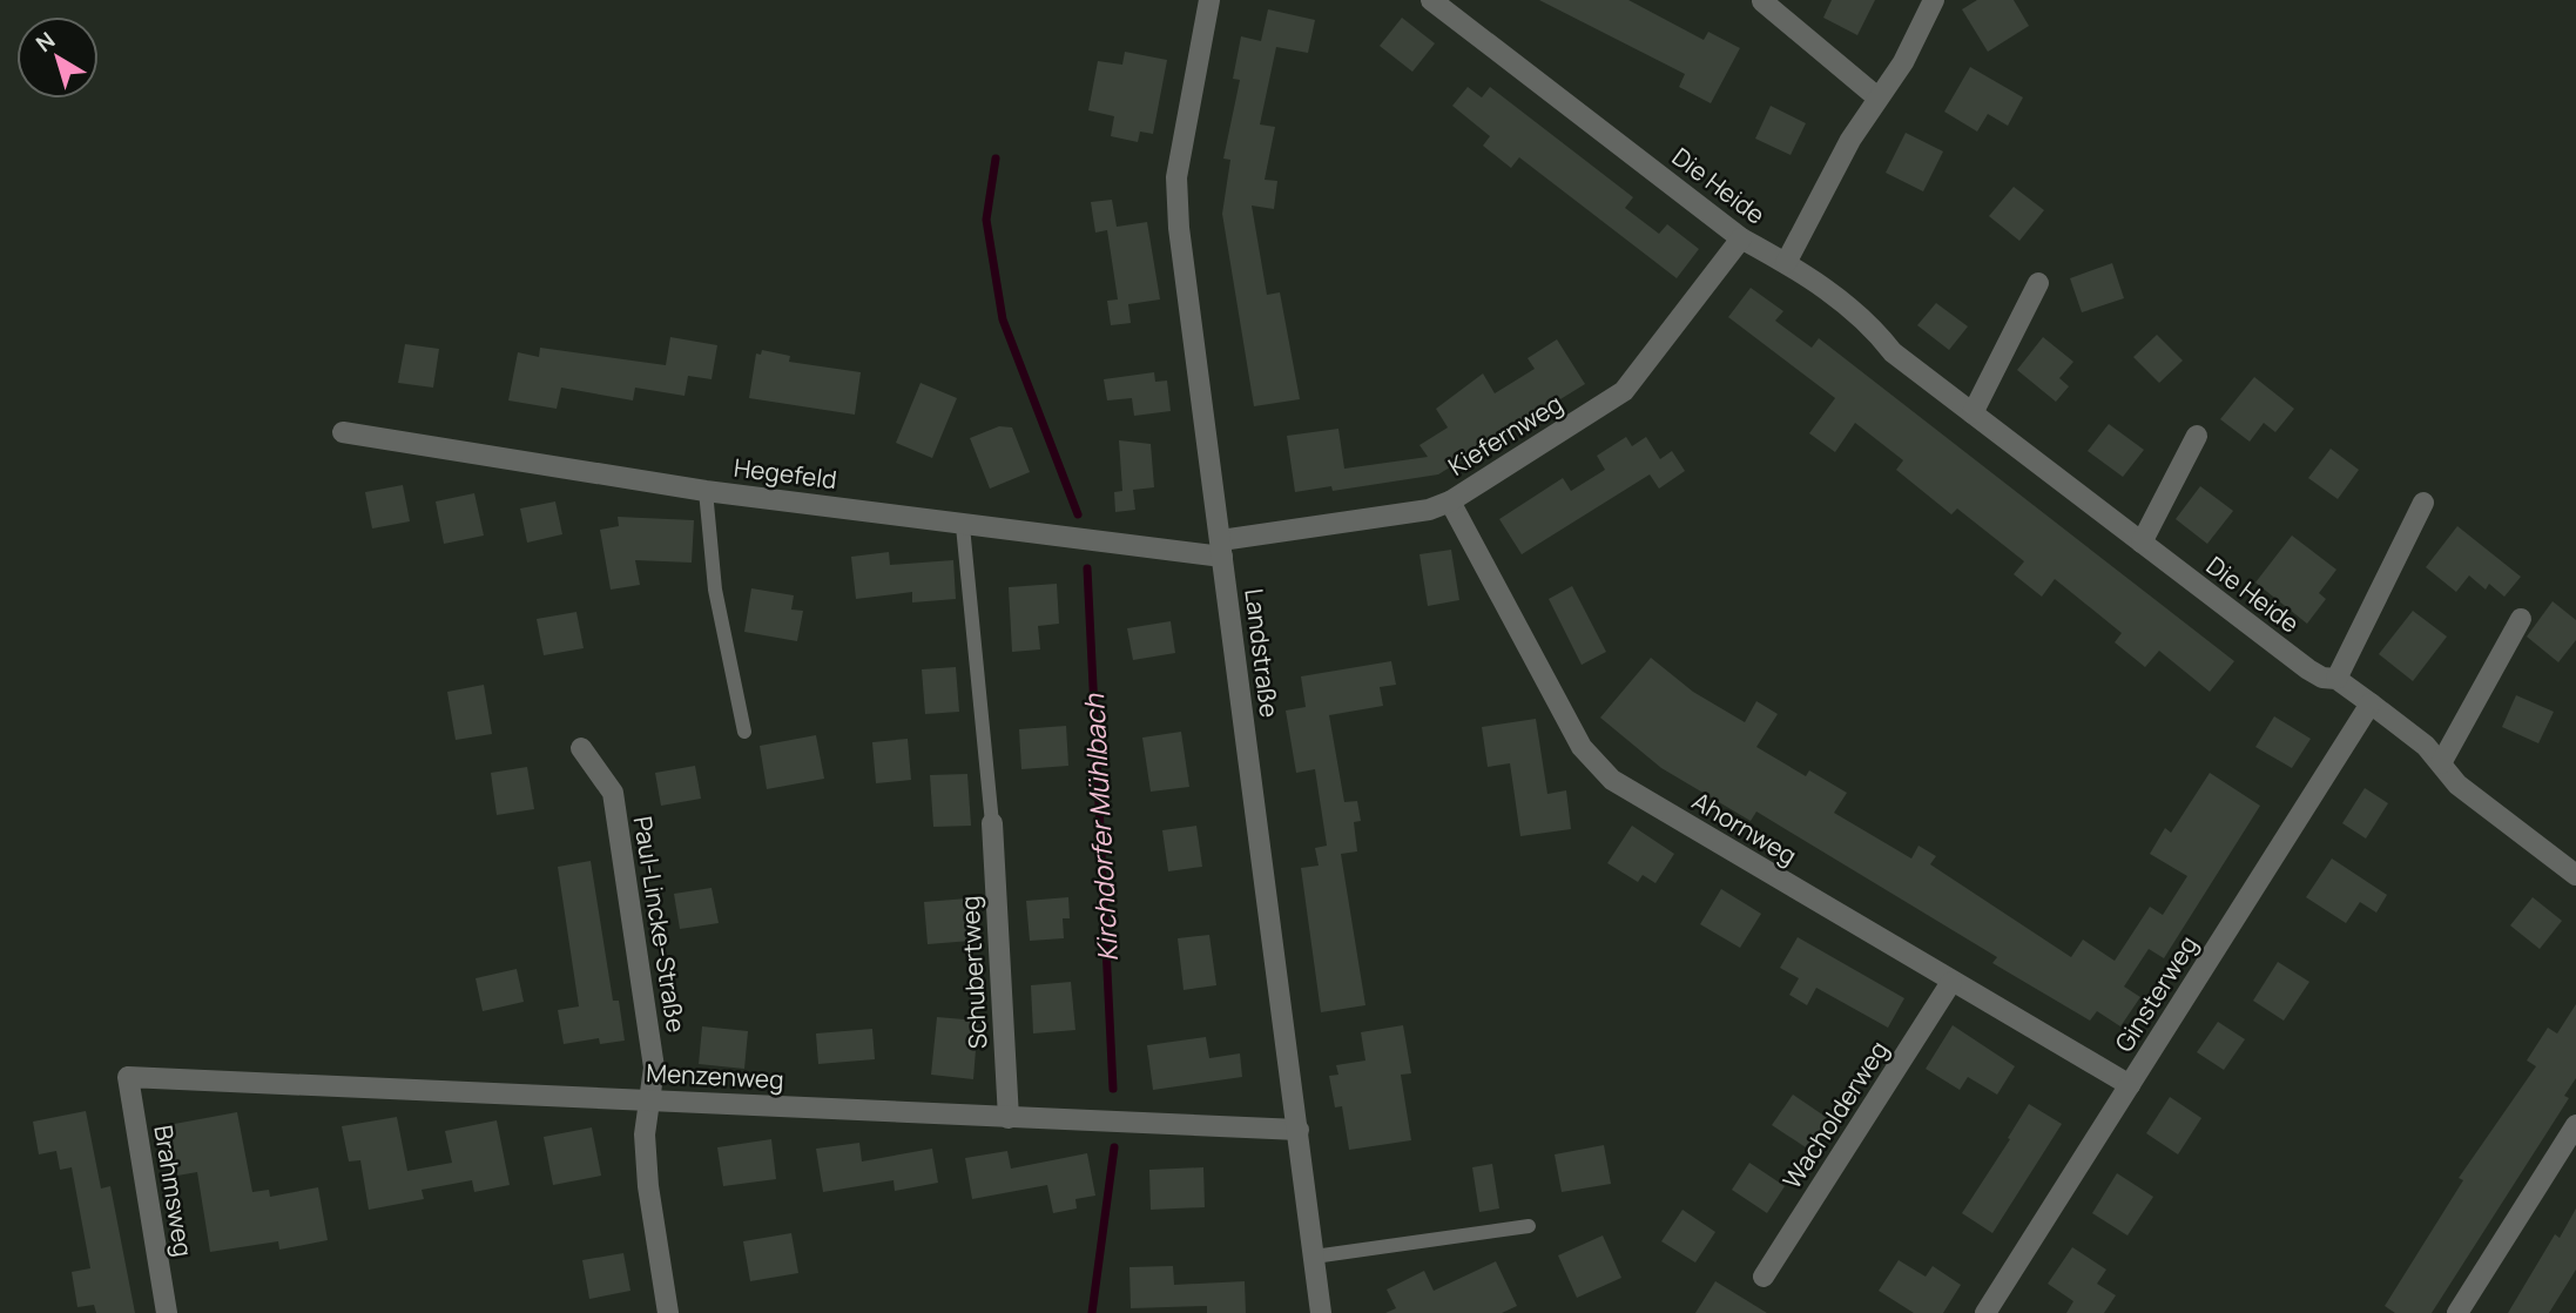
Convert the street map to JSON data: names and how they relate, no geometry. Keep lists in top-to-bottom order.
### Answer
{
  "streets": {
    "street": [
      "Die Heide",
      "Kiefernweg",
      "Hegefeld",
      "Landstraße",
      "Ahornweg",
      "Paul-Lincke-Straße",
      "Schubertweg",
      "Ginsterweg",
      "Menzenweg",
      "Wacholderweg",
      "Brahmsweg"
    ]
  },
  "crossings": [
    ["Die Heide", "Kiefernweg"],
    ["Die Heide", "Ginsterweg"],
    ["Kiefernweg", "Hegefeld"],
    ["Kiefernweg", "Landstraße"],
    ["Kiefernweg", "Ahornweg"],
    ["Hegefeld", "Landstraße"],
    ["Landstraße", "Menzenweg"],
    ["Ahornweg", "Ginsterweg"],
    ["Ahornweg", "Wacholderweg"],
    ["Paul-Lincke-Straße", "Menzenweg"],
    ["Schubertweg", "Menzenweg"],
    ["Menzenweg", "Brahmsweg"]
  ],
  "water": ["Kirchdorfer Mühlbach"],
  "north": "top left"
}
